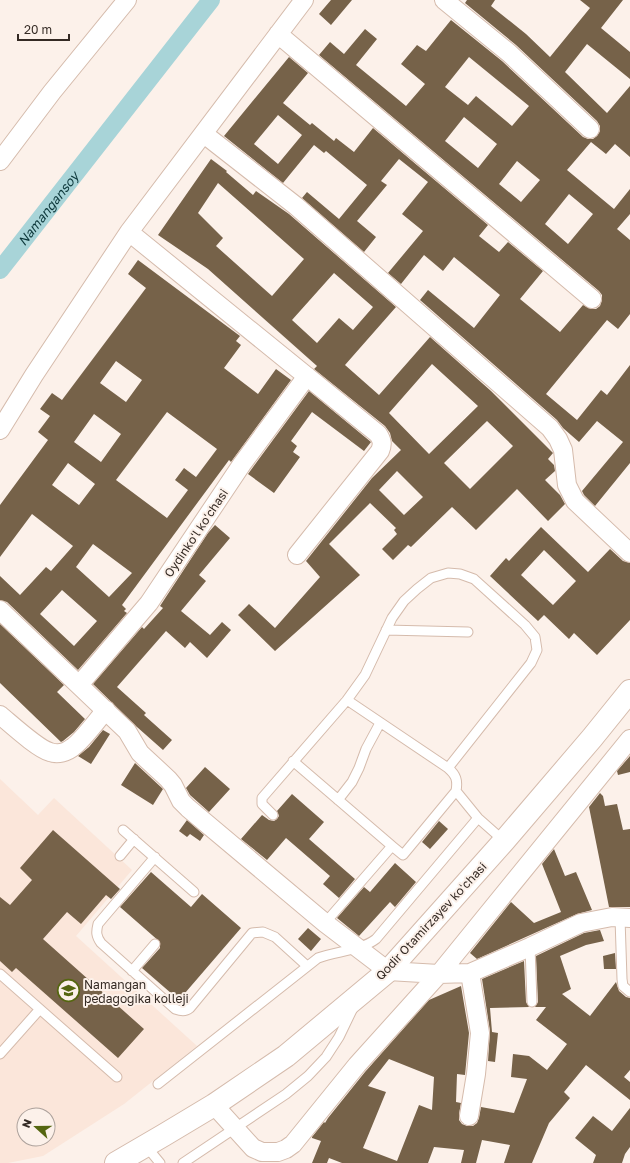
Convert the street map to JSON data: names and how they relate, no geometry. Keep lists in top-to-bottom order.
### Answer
{
  "streets": {
    "main road": ["Qodir Otamirzayev koʻchasi"],
    "street": ["Oydinkoʻl koʻchasi"]
  },
  "water": ["Namangansoy"],
  "places": {
    "school or university": ["Namangan pedagogika kolleji"]
  },
  "scale_bar": "20 m",
  "north": "left"
}
